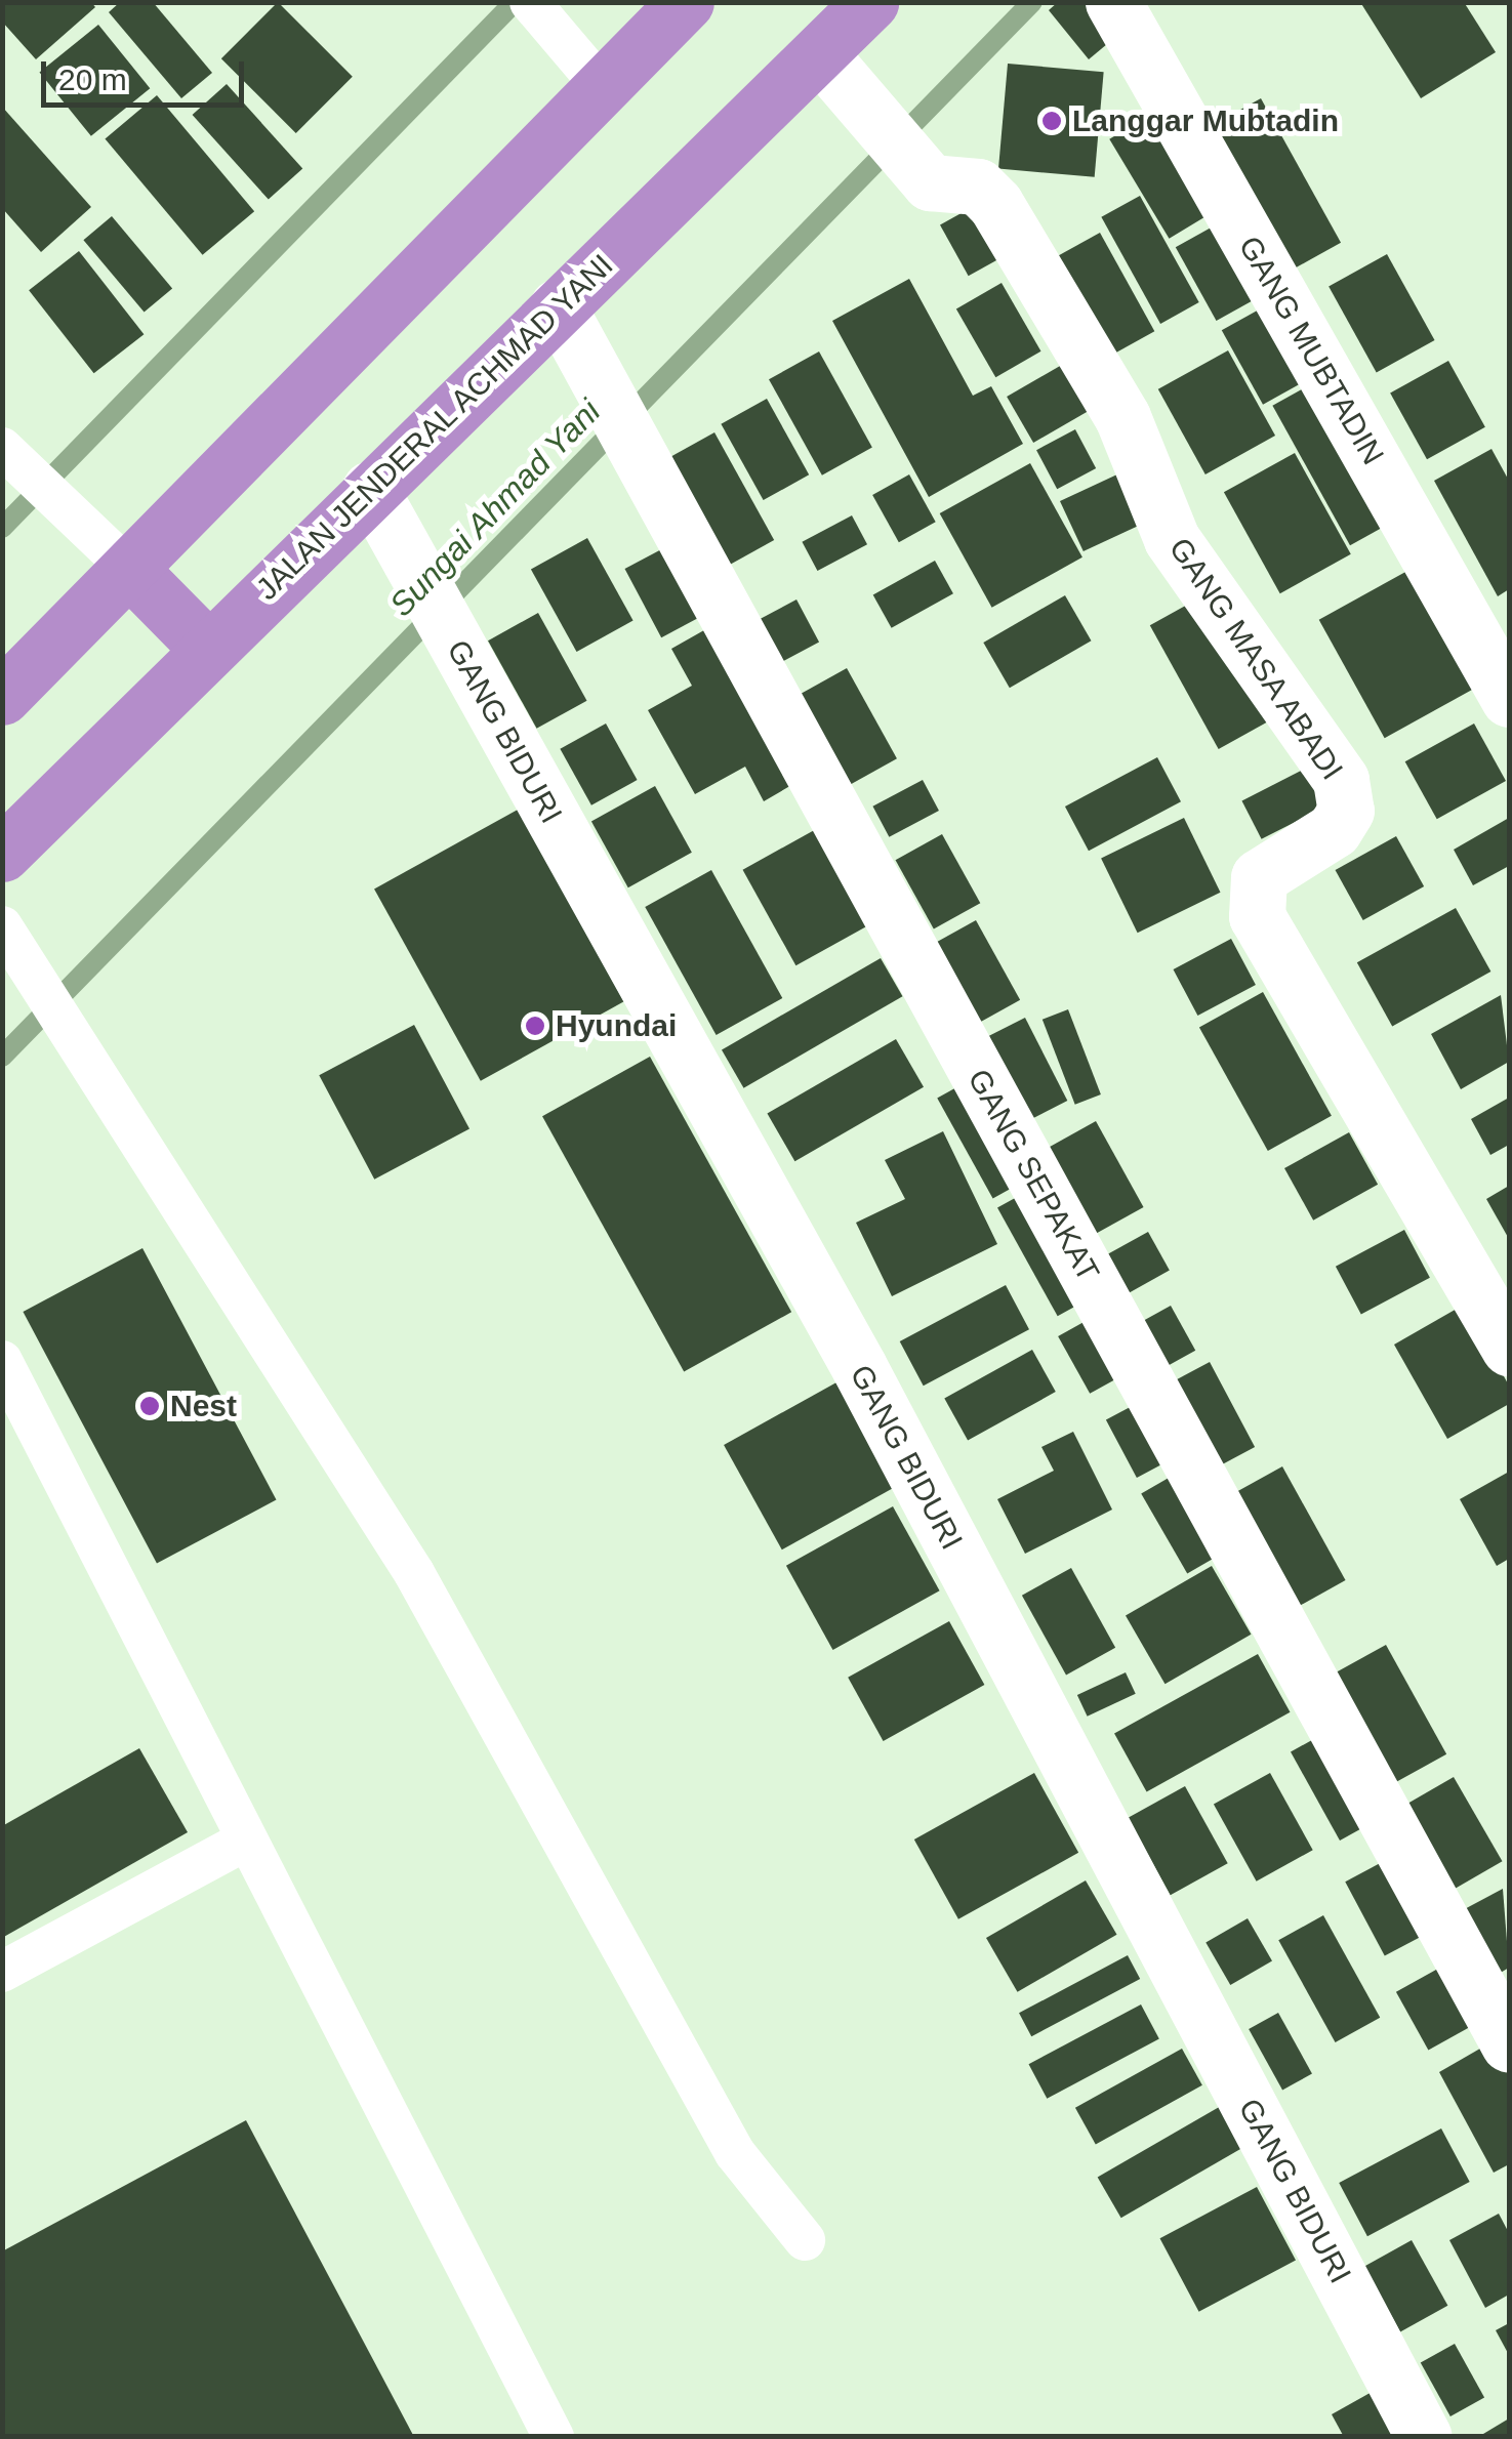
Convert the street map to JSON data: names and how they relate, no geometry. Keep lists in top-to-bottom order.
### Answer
{
  "streets": {
    "highway": ["JALAN JENDERAL ACHMAD YANI"],
    "street": [
      "GANG MUBTADIN",
      "GANG MASA ABADI",
      "GANG BIDURI",
      "GANG SEPAKAT"
    ]
  },
  "crossings": [
    ["JALAN JENDERAL ACHMAD YANI", "GANG MASA ABADI"],
    ["JALAN JENDERAL ACHMAD YANI", "GANG BIDURI"],
    ["JALAN JENDERAL ACHMAD YANI", "GANG SEPAKAT"]
  ],
  "water": ["Sungai Ahmad Yani"],
  "places": ["Langgar Mubtadin", "Hyundai", "Nest"],
  "scale_bar": "20 m"
}
